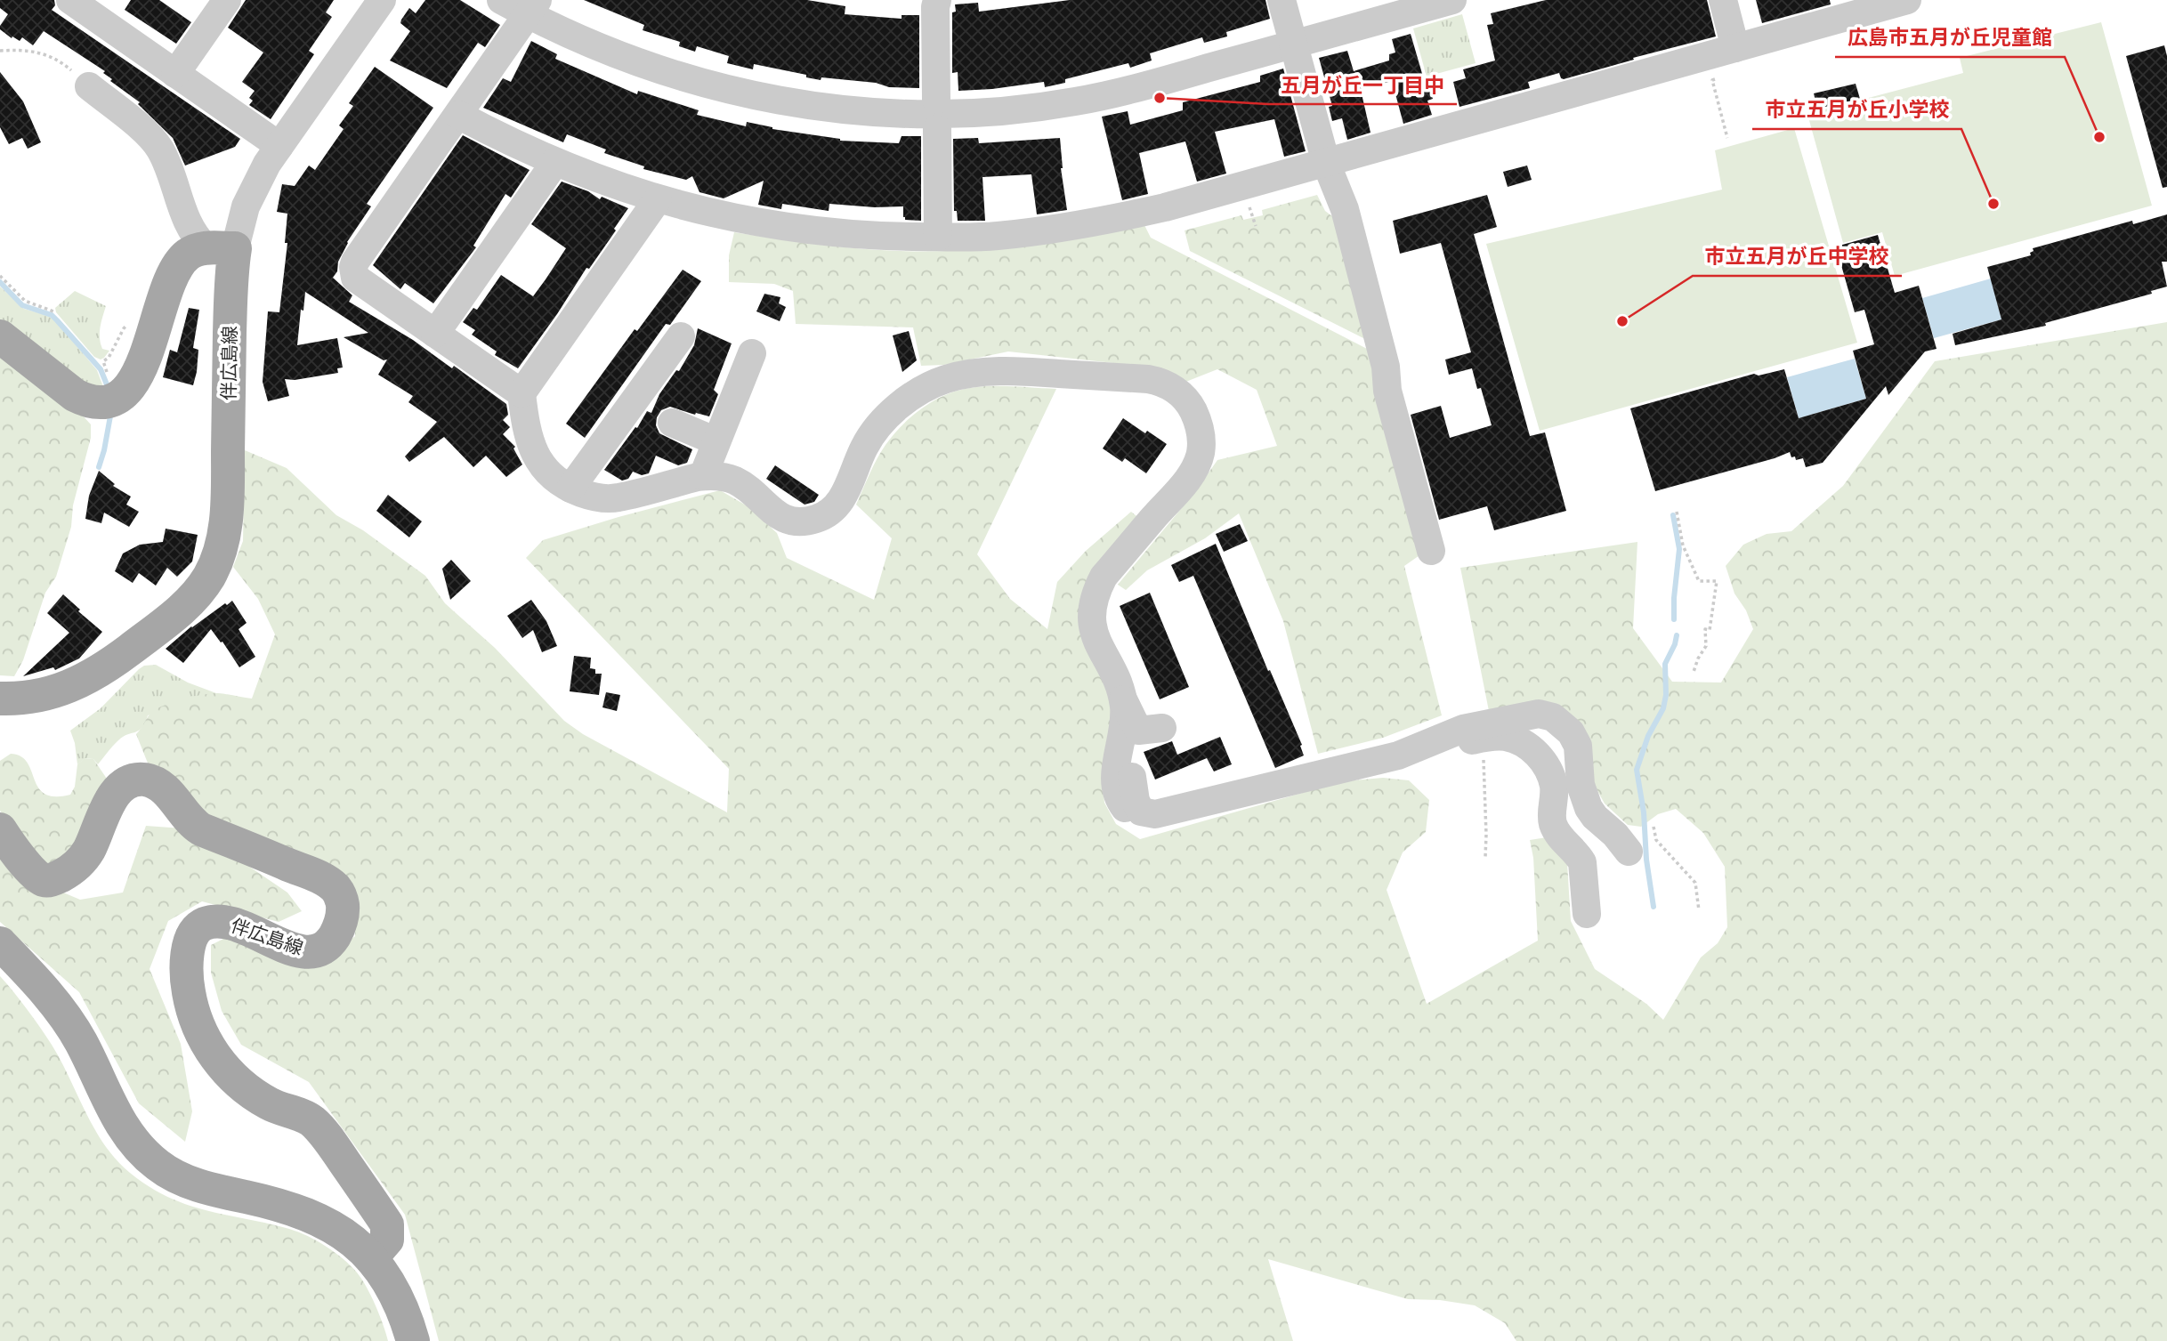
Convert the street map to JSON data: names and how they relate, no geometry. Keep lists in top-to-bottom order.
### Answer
{
  "streets": {
    "main road": ["伴広島線"]
  },
  "places": [
    "五月が丘一丁目中",
    "広島市五月が丘児童館",
    "市立五月が丘小学校",
    "市立五月が丘中学校"
  ]
}
